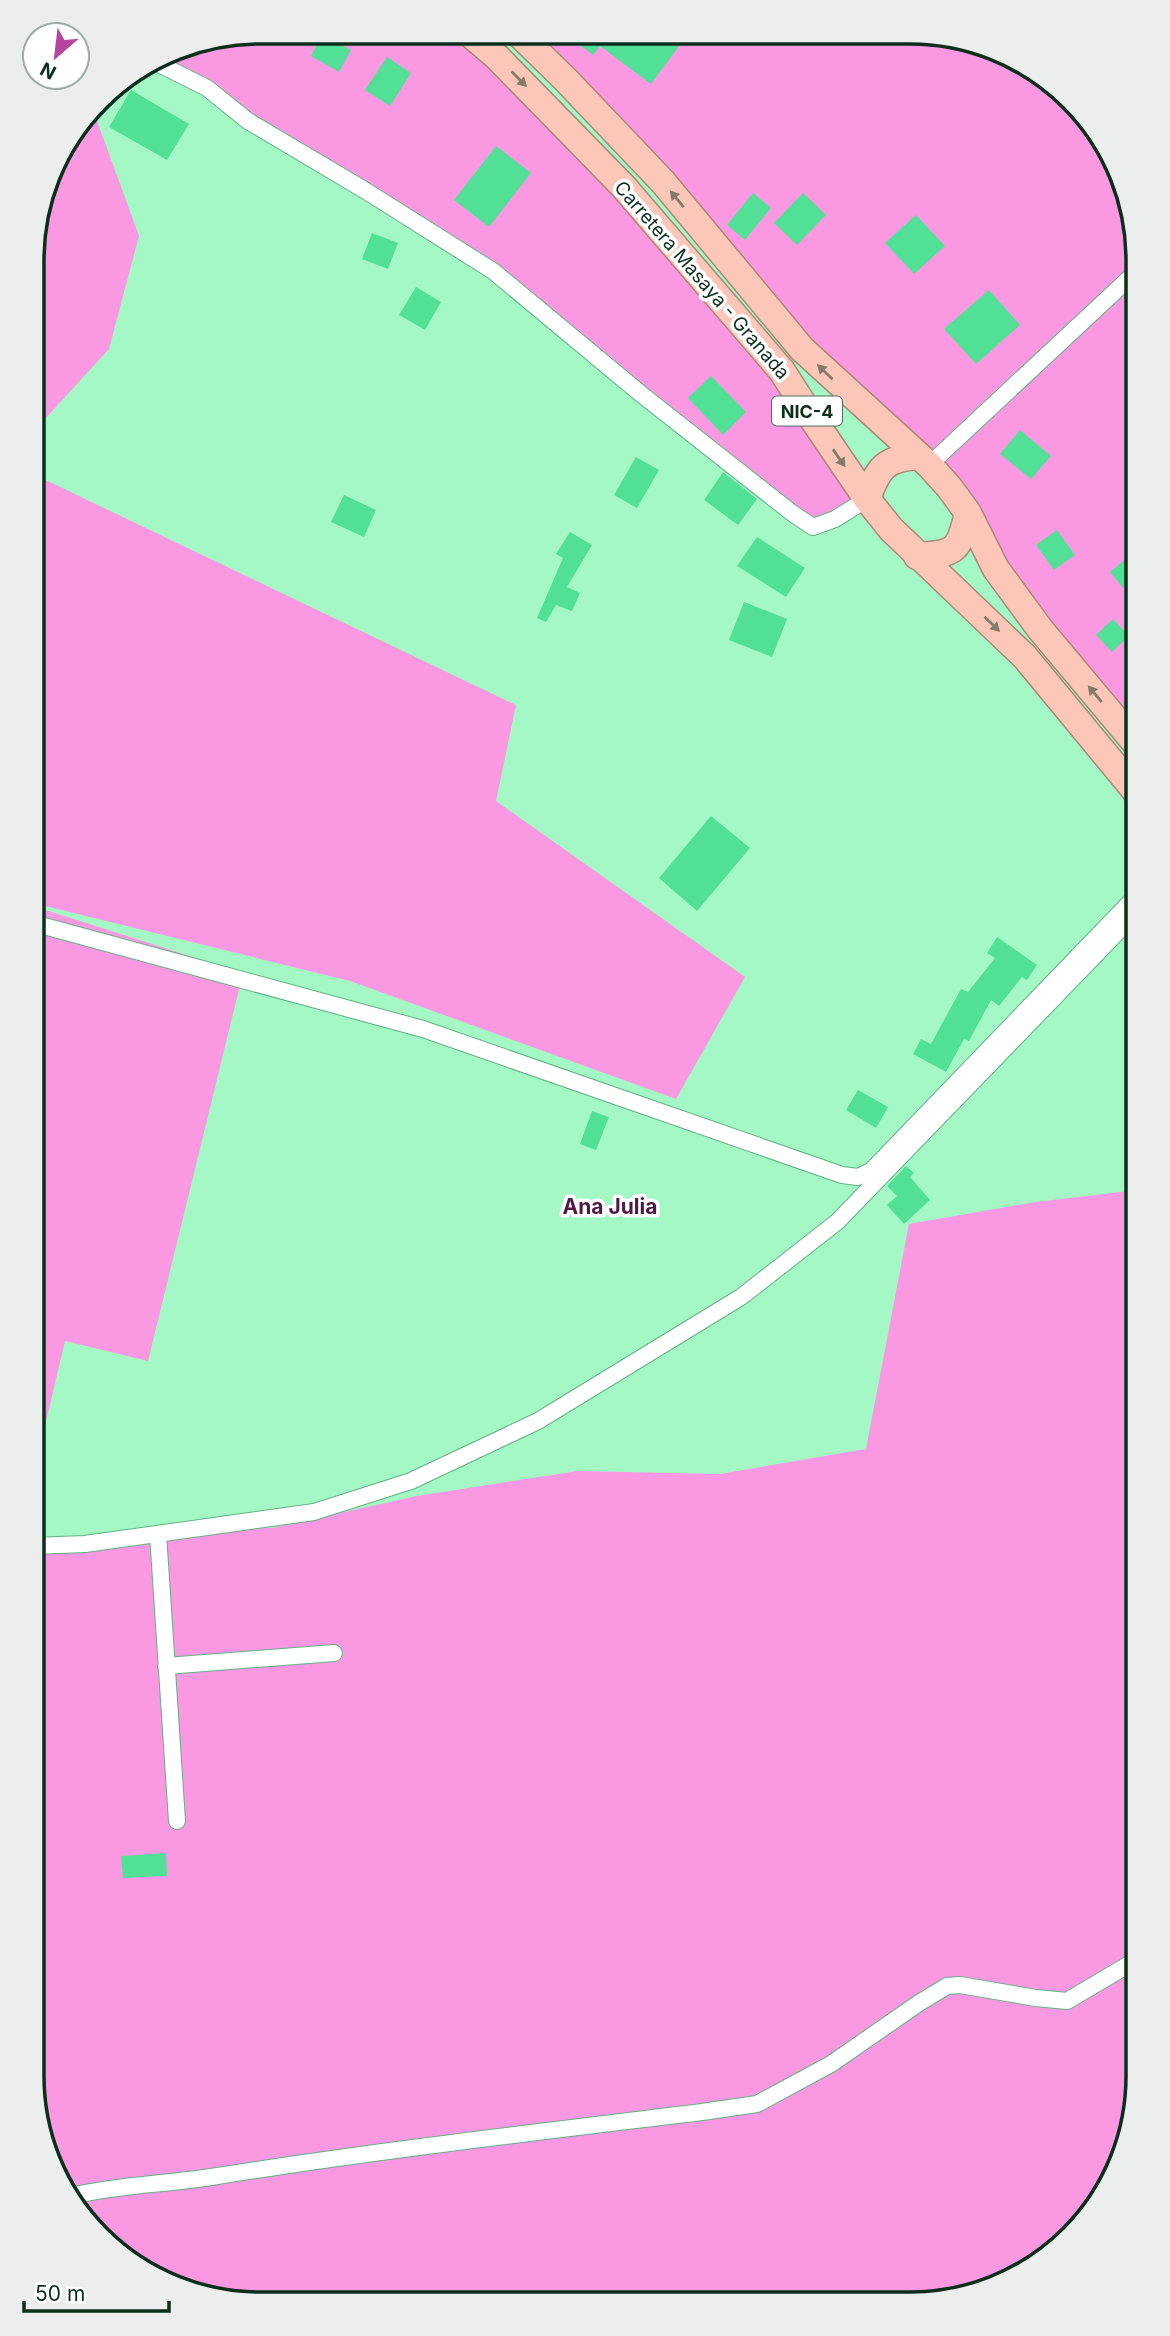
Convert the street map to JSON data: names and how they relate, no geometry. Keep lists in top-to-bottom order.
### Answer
{
  "streets": {
    "highway": ["Carretera Masaya - Granada", "NIC-4"]
  },
  "districts": ["Ana Julia"],
  "scale_bar": "50 m",
  "north": "bottom left"
}
